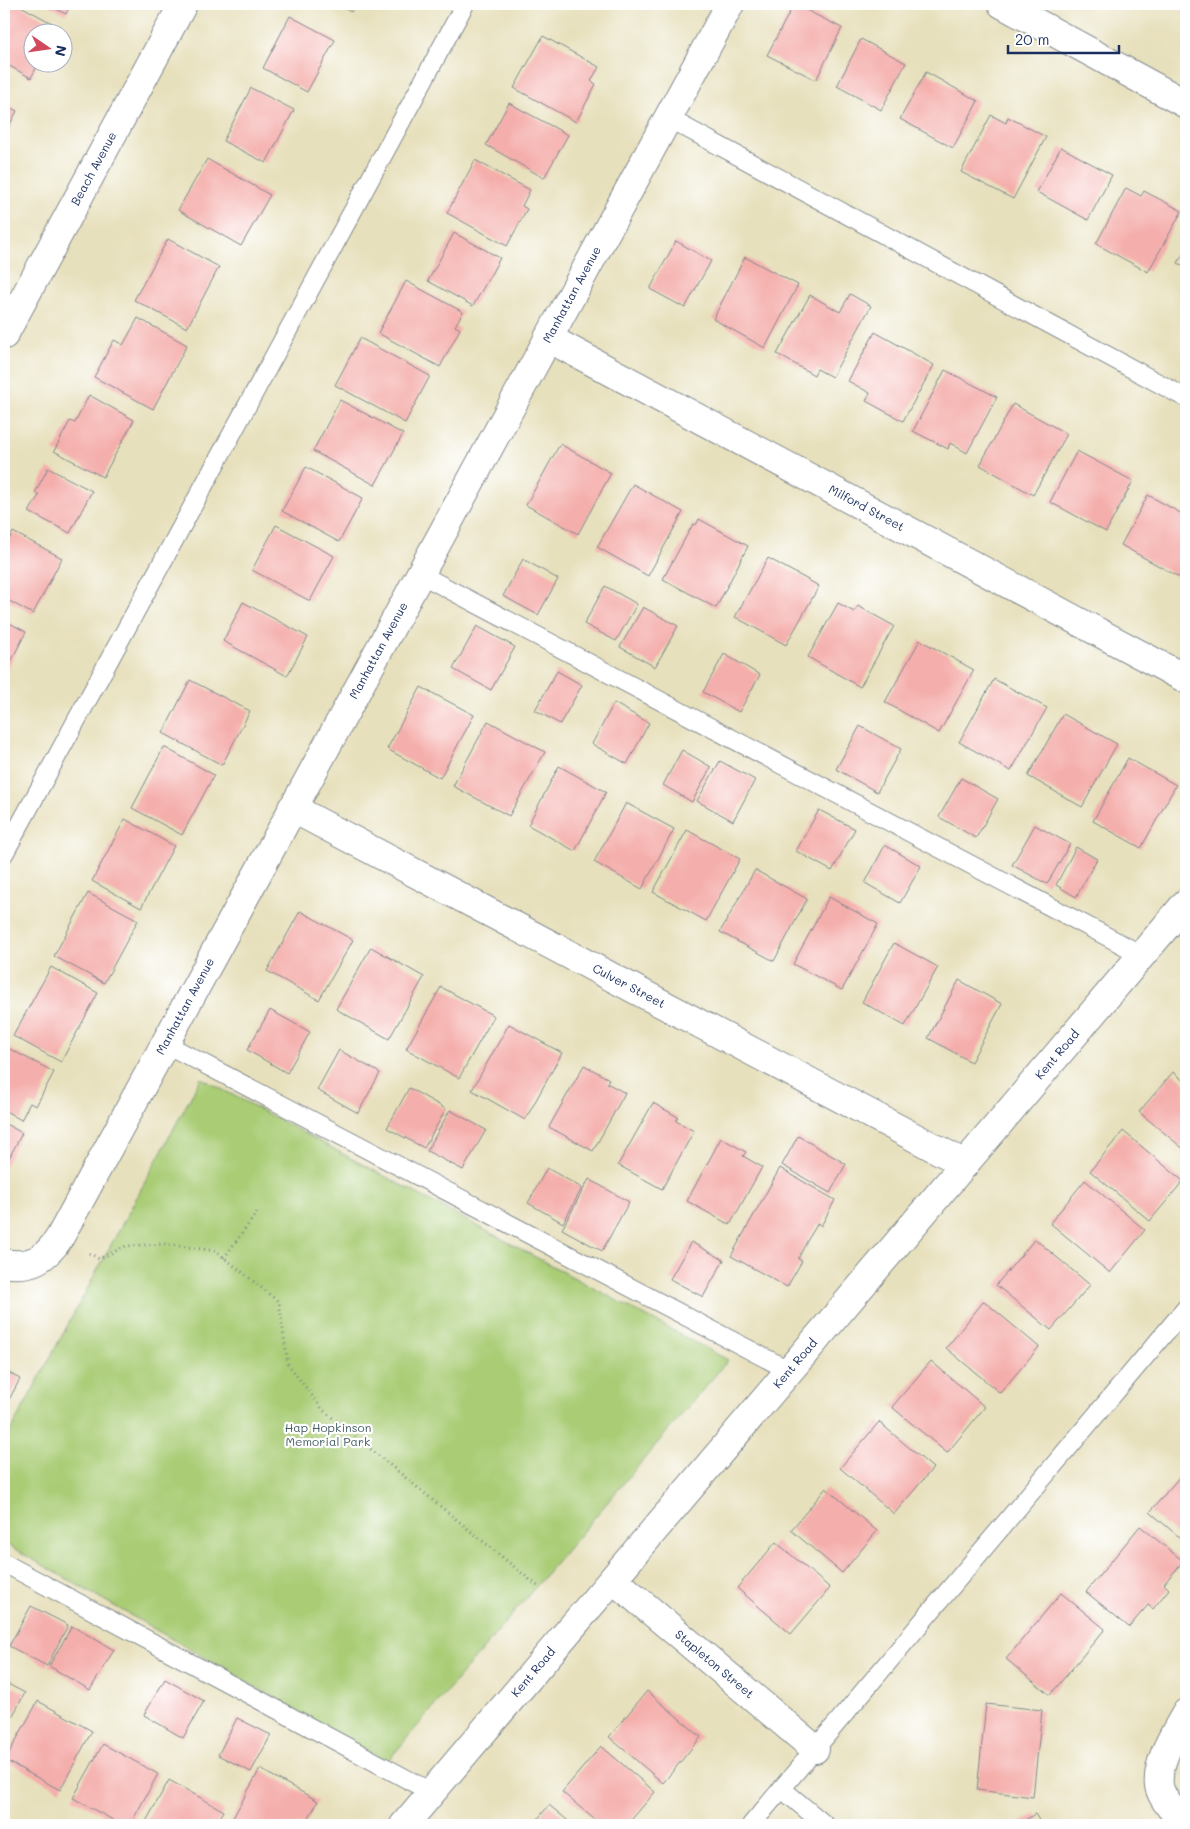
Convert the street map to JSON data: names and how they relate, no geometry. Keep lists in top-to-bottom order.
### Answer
{
  "streets": {
    "street": [
      "Beach Avenue",
      "Manhattan Avenue",
      "Milford Street",
      "Culver Street",
      "Kent Road",
      "Stapleton Street"
    ]
  },
  "crossings": [
    ["Manhattan Avenue", "Milford Street"],
    ["Manhattan Avenue", "Culver Street"],
    ["Culver Street", "Kent Road"],
    ["Kent Road", "Stapleton Street"]
  ],
  "parks": ["Hap Hopkinson Memorial Park"],
  "scale_bar": "20 m",
  "north": "right"
}
